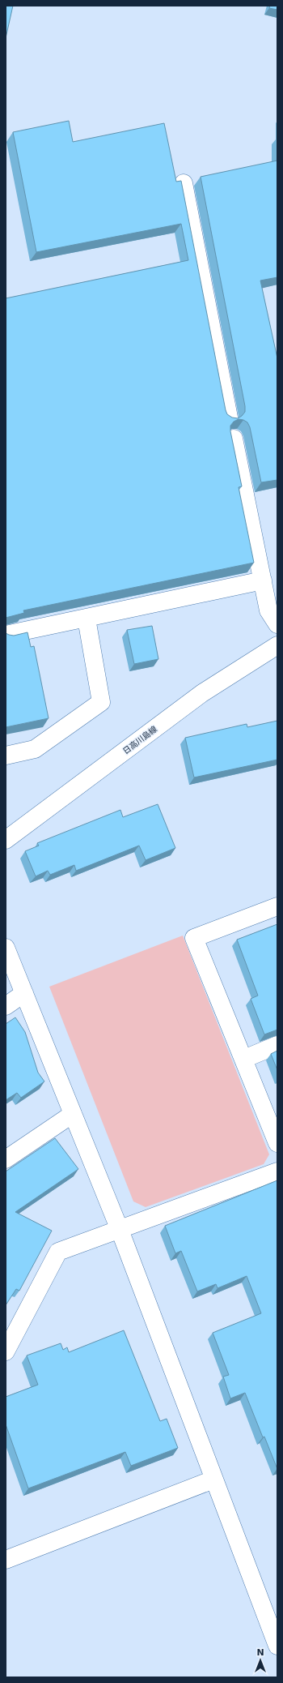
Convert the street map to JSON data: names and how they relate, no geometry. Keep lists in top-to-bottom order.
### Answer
{
  "streets": {
    "street": ["日高川島線"]
  },
  "north": "top"
}
